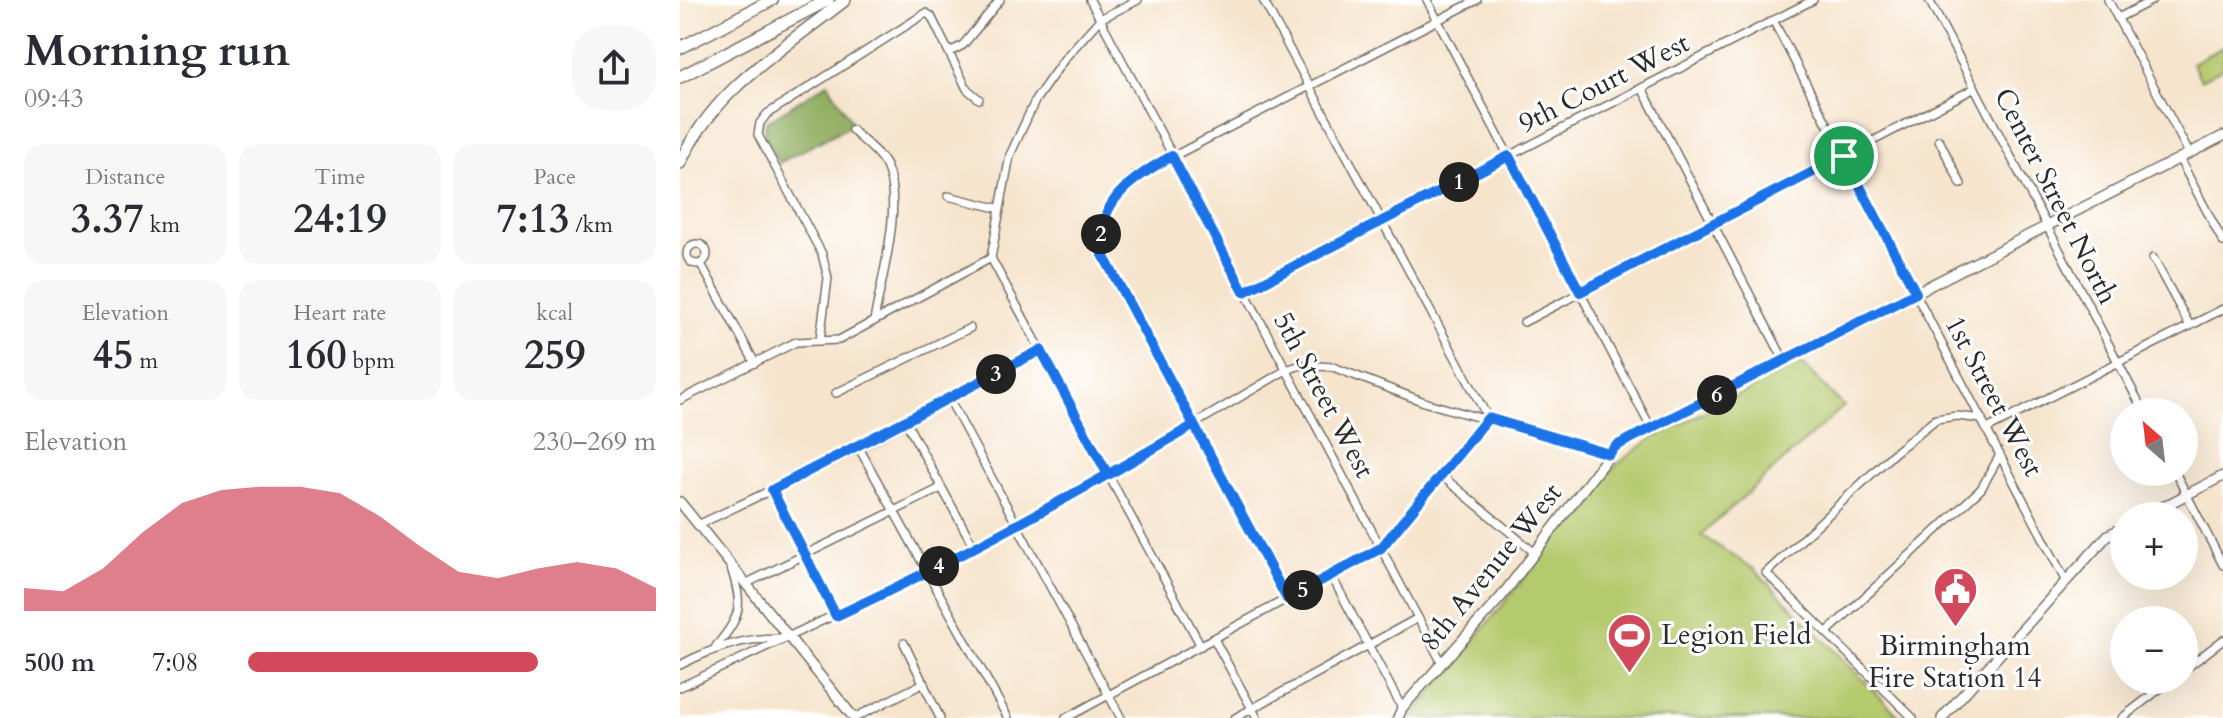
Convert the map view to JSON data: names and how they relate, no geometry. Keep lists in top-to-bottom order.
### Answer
{
  "streets": {
    "main road": ["8th Avenue West"],
    "street": [
      "9th Court West",
      "Center Street North",
      "5th Street West",
      "1st Street West"
    ]
  },
  "crossings": [
    ["9th Court West", "5th Street West"],
    ["9th Court West", "1st Street West"],
    ["Center Street North", "8th Avenue West"],
    ["5th Street West", "8th Avenue West"],
    ["1st Street West", "8th Avenue West"]
  ],
  "places": {
    "public building": ["Birmingham Fire Station 14"],
    "sports": ["Legion Field"]
  },
  "north": "top left",
  "page": {
    "heading": ["Morning run", "09:43"],
    "stats": [
      ["Distance", "3.37 km"],
      ["Time", "24:19"],
      ["Pace", "7:13 /km"],
      ["Elevation", "45 m"],
      ["Heart rate", "160 bpm"],
      ["kcal", "259"]
    ],
    "pins": [
      "1",
      "2",
      "3",
      "6",
      "4",
      "5"
    ],
    "map_buttons": ["+", "−"],
    "chart": ["Elevation", "230–269 m"],
    "list": [
      {
        "name": "500 m",
        "note": "7:08"
      }
    ]
  }
}
